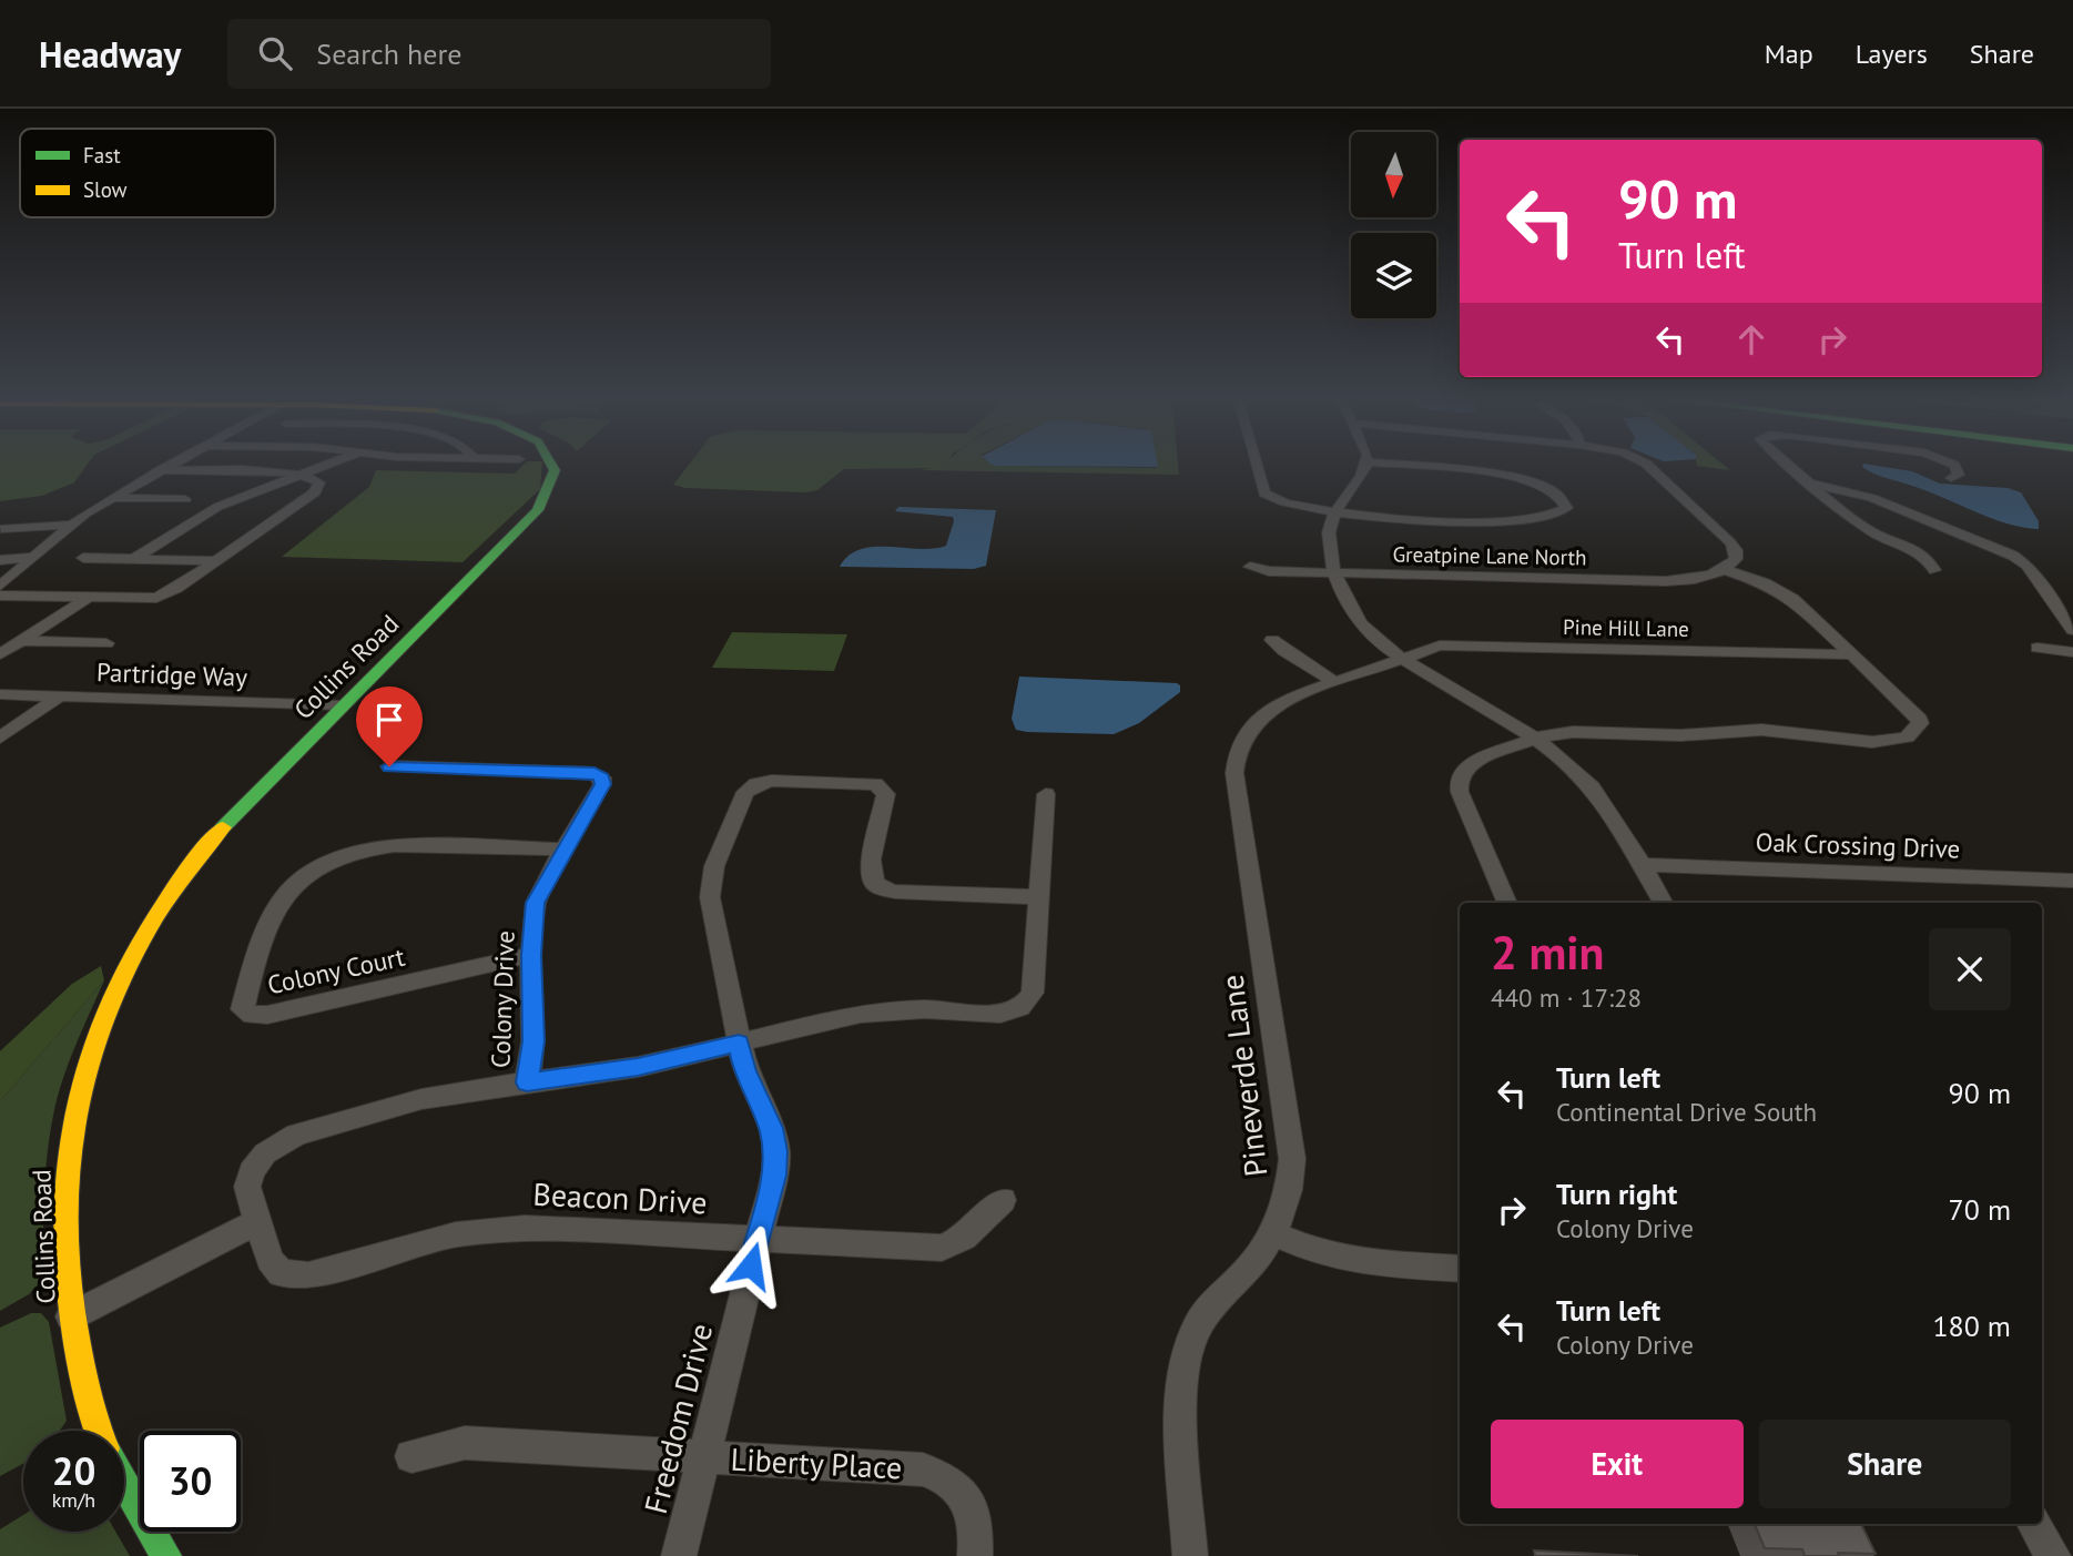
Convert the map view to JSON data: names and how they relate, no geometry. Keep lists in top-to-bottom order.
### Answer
{
  "streets": {
    "main road": ["Collins Road"],
    "street": [
      "Greatpine Lane North",
      "Pine Hill Lane",
      "Partridge Way",
      "Oak Crossing Drive",
      "Colony Court",
      "Colony Drive",
      "Pineverde Lane",
      "Beacon Drive",
      "Freedom Drive",
      "Liberty Place"
    ]
  },
  "crossings": [
    ["Pine Hill Lane", "Pineverde Lane"],
    ["Collins Road", "Partridge Way"],
    ["Colony Court", "Colony Drive"],
    ["Beacon Drive", "Freedom Drive"],
    ["Freedom Drive", "Liberty Place"]
  ],
  "legend": ["Fast", "Slow"],
  "north": "bottom",
  "page": {
    "header": "Headway",
    "search": "Search here",
    "nav": ["Map", "Layers", "Share"],
    "turn": ["90 m", "Turn left"],
    "heading": ["2 min", "440 m · 17:28"],
    "list": [
      {
        "name": "Turn left",
        "note": "Continental Drive South",
        "value": "90 m"
      },
      {
        "name": "Turn right",
        "note": "Colony Drive",
        "value": "70 m"
      },
      {
        "name": "Turn left",
        "note": "Colony Drive",
        "value": "180 m"
      }
    ],
    "buttons": ["Exit", "Share"],
    "speed": "20 km/h",
    "limit": "30"
  }
}
